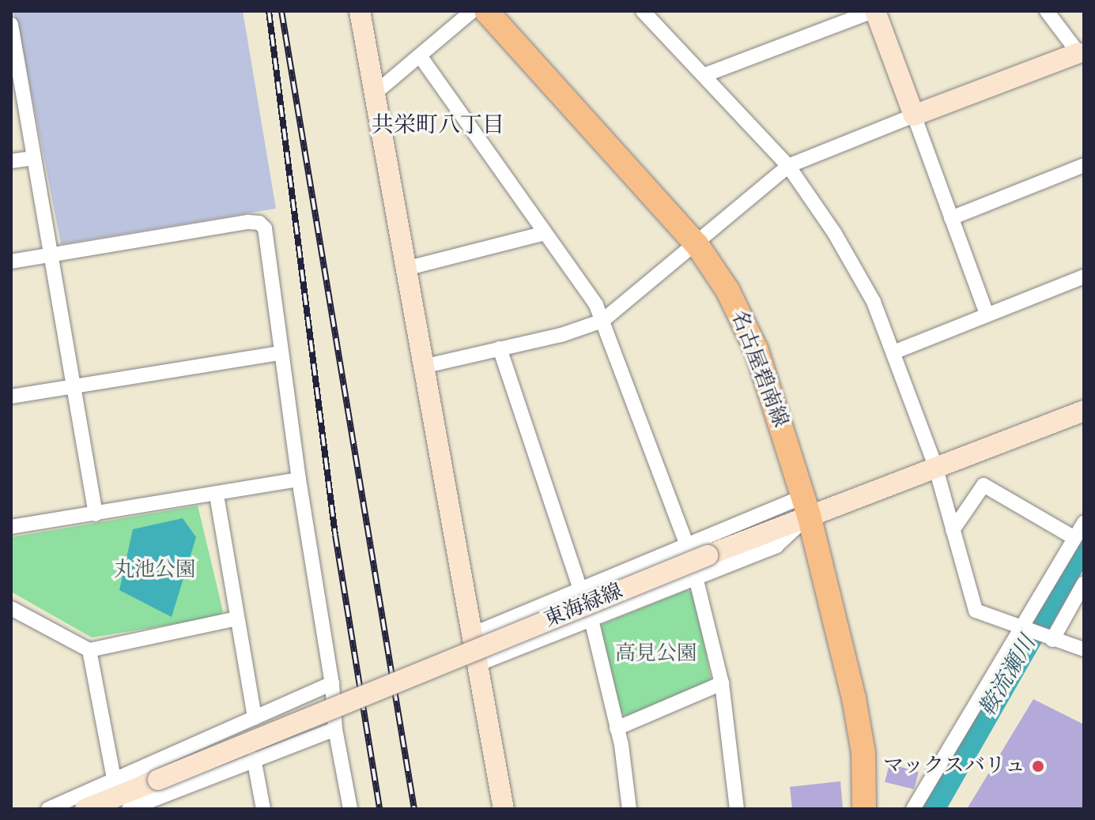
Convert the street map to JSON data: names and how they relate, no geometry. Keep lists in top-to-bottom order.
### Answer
{
  "streets": {
    "main road": ["名古屋碧南線"],
    "street": ["東海緑線"]
  },
  "crossings": [
    ["名古屋碧南線", "東海緑線"]
  ],
  "districts": ["共栄町八丁目"],
  "water": ["鞍流瀬川"],
  "parks": ["丸池公園", "高見公園"],
  "places": ["マックスバリュ"]
}
